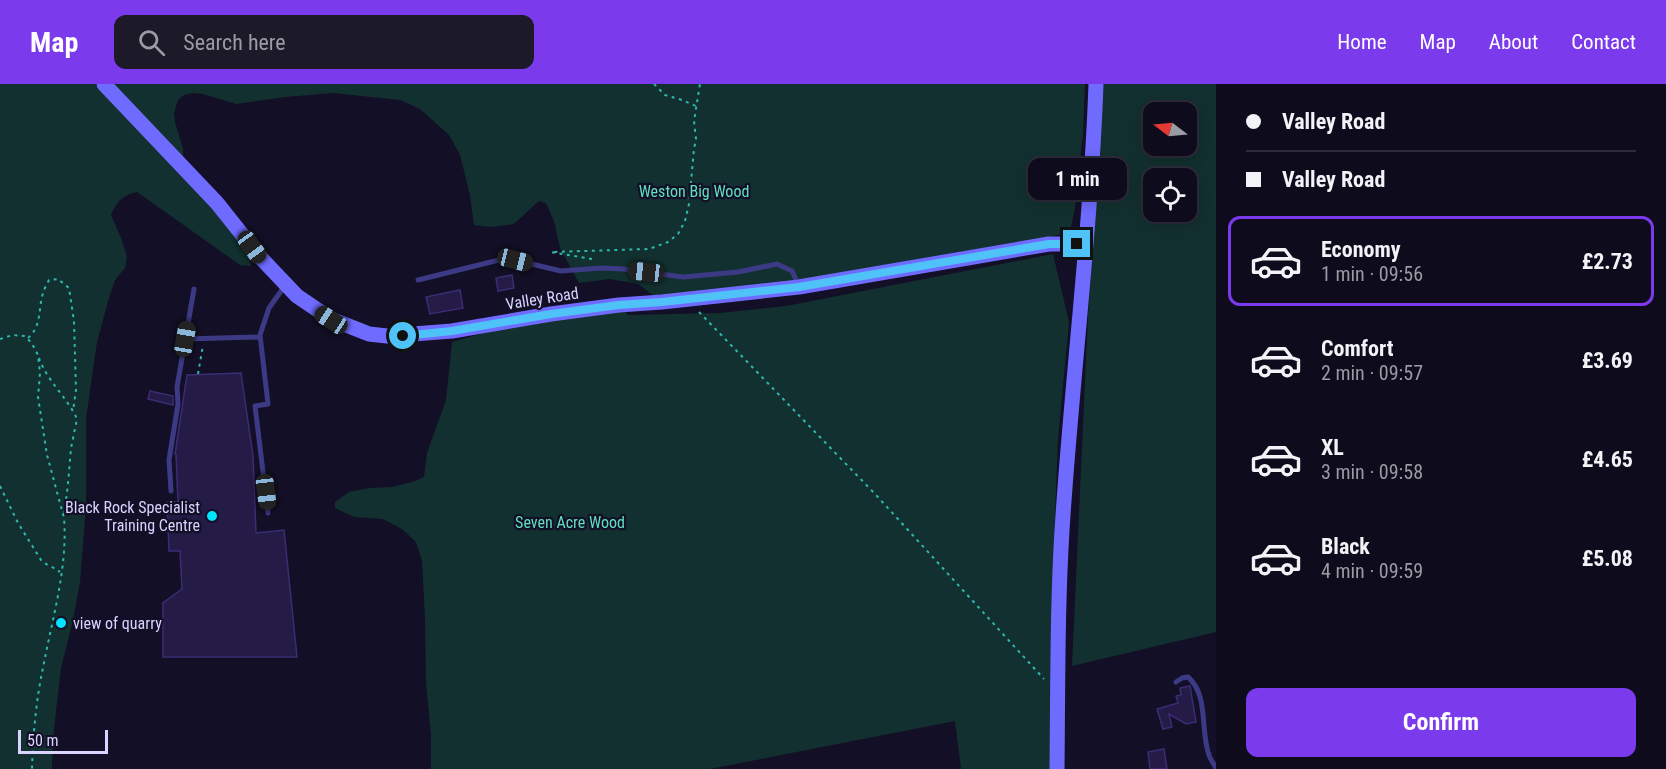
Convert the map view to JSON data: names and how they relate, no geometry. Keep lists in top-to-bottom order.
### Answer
{
  "streets": {
    "street": ["Valley Road"]
  },
  "parks": ["Weston Big Wood", "Seven Acre Wood"],
  "places": ["Black Rock Specialist Training Centre", "view of quarry"],
  "scale_bar": "50 m",
  "north": "left",
  "page": {
    "header": "Map",
    "search": "Search here",
    "nav": [
      "Home",
      "Map",
      "About",
      "Contact"
    ],
    "banner": ["Valley Road", "Valley Road"],
    "bubble": "1 min",
    "list": [
      {
        "name": "Economy",
        "note": "1 min · 09:56",
        "value": "£2.73"
      },
      {
        "name": "Comfort",
        "note": "2 min · 09:57",
        "value": "£3.69"
      },
      {
        "name": "XL",
        "note": "3 min · 09:58",
        "value": "£4.65"
      },
      {
        "name": "Black",
        "note": "4 min · 09:59",
        "value": "£5.08"
      }
    ],
    "buttons": "Confirm",
    "scale": "50 m"
  }
}
